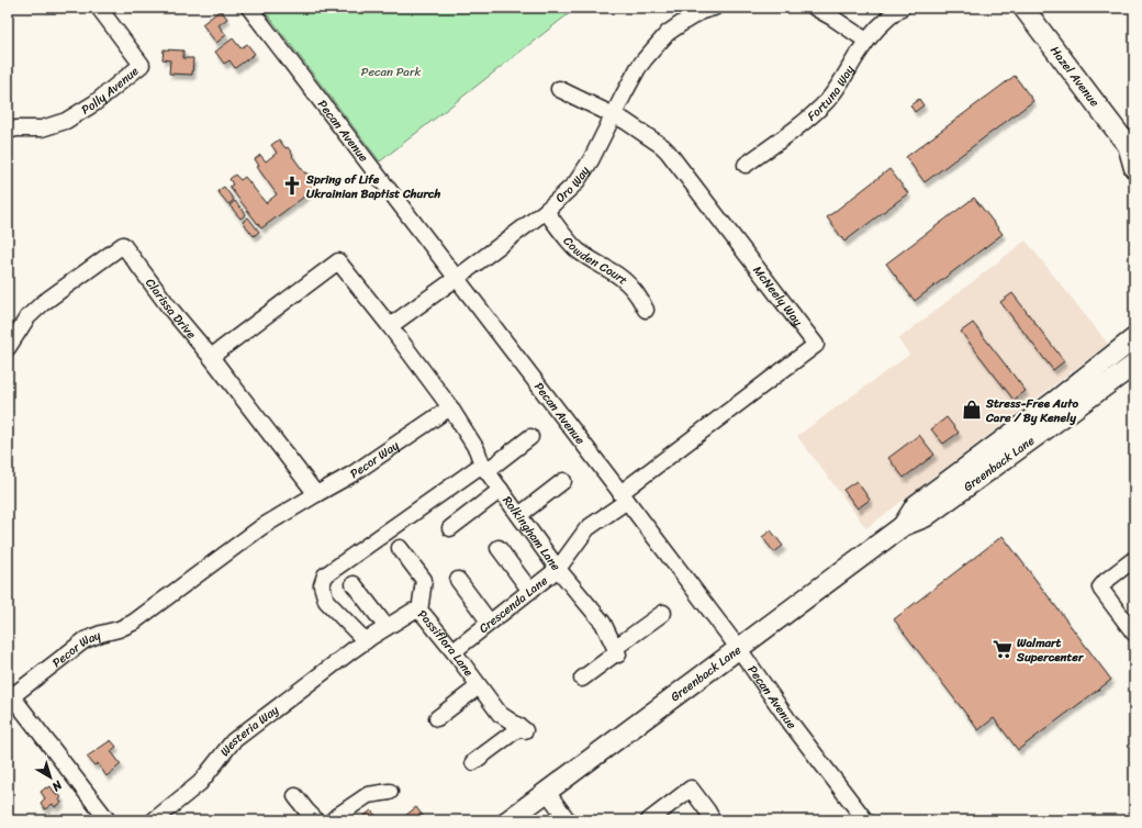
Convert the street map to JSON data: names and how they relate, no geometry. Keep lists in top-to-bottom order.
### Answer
{
  "streets": {
    "main road": ["Hazel Avenue", "Greenback Lane"],
    "street": [
      "Polly Avenue",
      "Fortuna Way",
      "Pecan Avenue",
      "Oro Way",
      "Cowden Court",
      "McNeely Way",
      "Clarissa Drive",
      "Pecor Way",
      "Rolkingham Lane",
      "Crescenda Lane",
      "Passiflora Lane",
      "Westeria Way"
    ]
  },
  "crossings": [
    ["Pecan Avenue", "Oro Way"],
    ["Pecan Avenue", "McNeely Way"],
    ["Pecan Avenue", "Greenback Lane"],
    ["Pecan Avenue", "Crescenda Lane"],
    ["Oro Way", "Cowden Court"],
    ["Oro Way", "McNeely Way"],
    ["McNeely Way", "Crescenda Lane"],
    ["Clarissa Drive", "Pecor Way"],
    ["Pecor Way", "Rolkingham Lane"],
    ["Rolkingham Lane", "Crescenda Lane"],
    ["Crescenda Lane", "Passiflora Lane"],
    ["Passiflora Lane", "Westeria Way"]
  ],
  "parks": ["Pecan Park"],
  "places": {
    "church": ["Spring of Life Ukrainian Baptist Church"],
    "shop": ["Stress-Free Auto Care / By Kenely"],
    "supermarket": ["Walmart Supercenter"]
  },
  "north": "bottom right"
}
